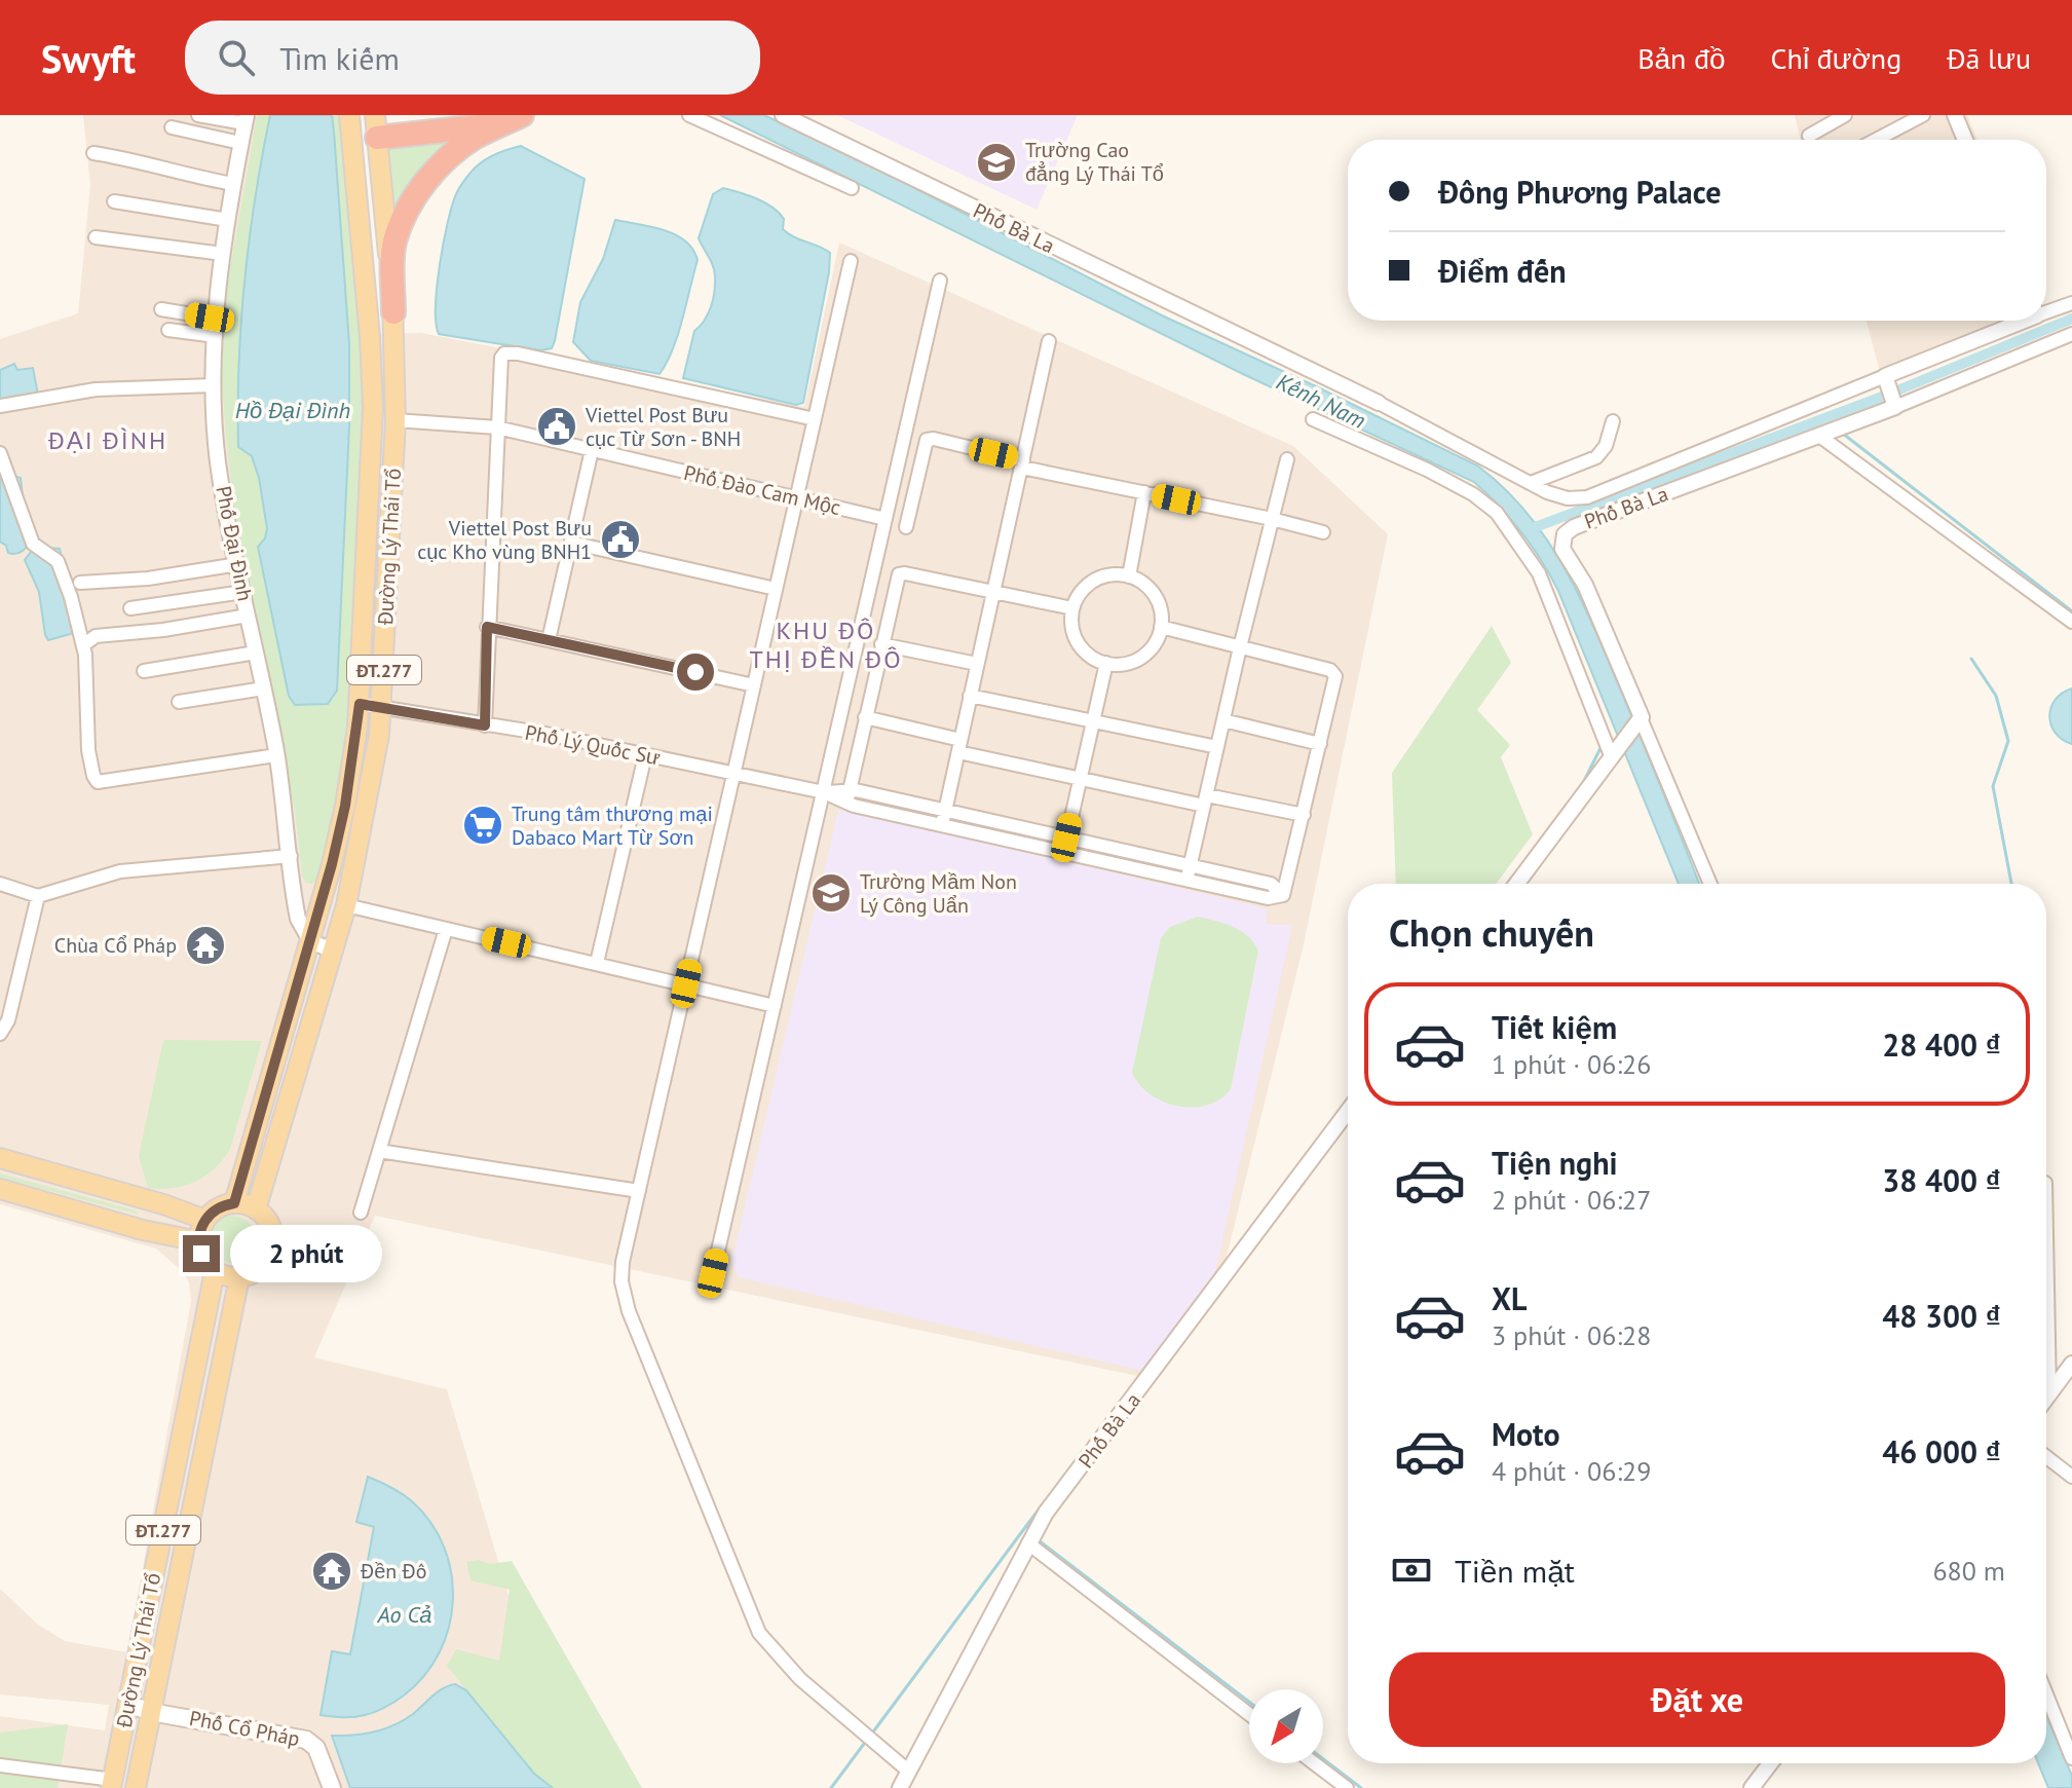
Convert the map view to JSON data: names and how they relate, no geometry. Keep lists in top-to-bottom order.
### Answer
{
  "streets": {
    "main road": ["Đường Lý Thái Tổ", "ĐT.277", "Phố Cổ Pháp"],
    "street": [
      "Phố Bà La",
      "Phố Đào Cam Mộc",
      "Phố Đại Đình",
      "Phố Lý Quốc Sư"
    ]
  },
  "crossings": [
    ["Phố Đào Cam Mộc", "Đường Lý Thái Tổ"],
    ["Phố Đại Đình", "Đường Lý Thái Tổ"],
    ["Đường Lý Thái Tổ", "Phố Lý Quốc Sư"],
    ["Đường Lý Thái Tổ", "Phố Cổ Pháp"]
  ],
  "districts": ["ĐẠI ĐÌNH", "KHU ĐÔ THỊ ĐỀN ĐÔ"],
  "water": ["Kênh Nam", "Hồ Đại Đình", "Ao Cả"],
  "places": {
    "school or university": ["Trường Cao đẳng Lý Thái Tổ", "Trường Mầm Non Lý Công Uẩn"],
    "public building": ["Viettel Post Bưu cục Từ Sơn - BNH", "Viettel Post Bưu cục Kho vùng BNH1"],
    "supermarket": ["Trung tâm thương mại Dabaco Mart Từ Sơn"],
    "temple": ["Chùa Cổ Pháp", "Đền Đô"]
  },
  "north": "bottom left",
  "page": {
    "header": "Swyft",
    "search": "Tìm kiếm",
    "nav": ["Bản đồ", "Chỉ đường", "Đã lưu"],
    "banner": ["Đông Phương Palace", "Điểm đến"],
    "heading": "Chọn chuyến",
    "list": [
      {
        "name": "Tiết kiệm",
        "note": "1 phút · 06:26",
        "value": "28 400 ₫"
      },
      {
        "name": "Tiện nghi",
        "note": "2 phút · 06:27",
        "value": "38 400 ₫"
      },
      {
        "name": "XL",
        "note": "3 phút · 06:28",
        "value": "48 300 ₫"
      },
      {
        "name": "Moto",
        "note": "4 phút · 06:29",
        "value": "46 000 ₫"
      }
    ],
    "bubble": "2 phút",
    "pay": ["Tiền mặt", "680 m"],
    "buttons": "Đặt xe"
  }
}
